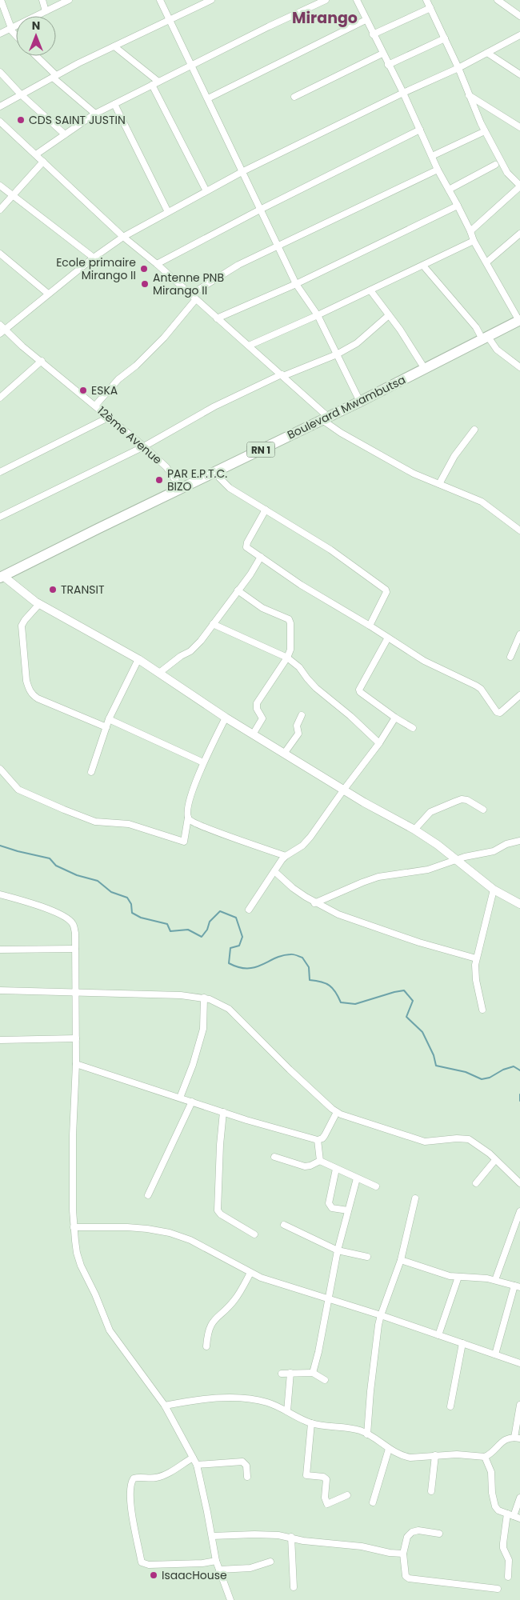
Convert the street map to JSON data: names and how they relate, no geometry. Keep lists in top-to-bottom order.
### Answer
{
  "streets": {
    "highway": ["Boulevard Mwambutsa", "RN 1"],
    "street": ["12ème Avenue"]
  },
  "crossings": [
    ["Boulevard Mwambutsa", "12ème Avenue"]
  ],
  "districts": ["Mirango"],
  "places": [
    "CDS SAINT JUSTIN",
    "Ecole primaire Mirango II",
    "Antenne PNB Mirango II",
    "ESKA",
    "PAR E.P.T.C. BIZO",
    "TRANSIT",
    "IsaacHouse"
  ],
  "north": "top"
}
